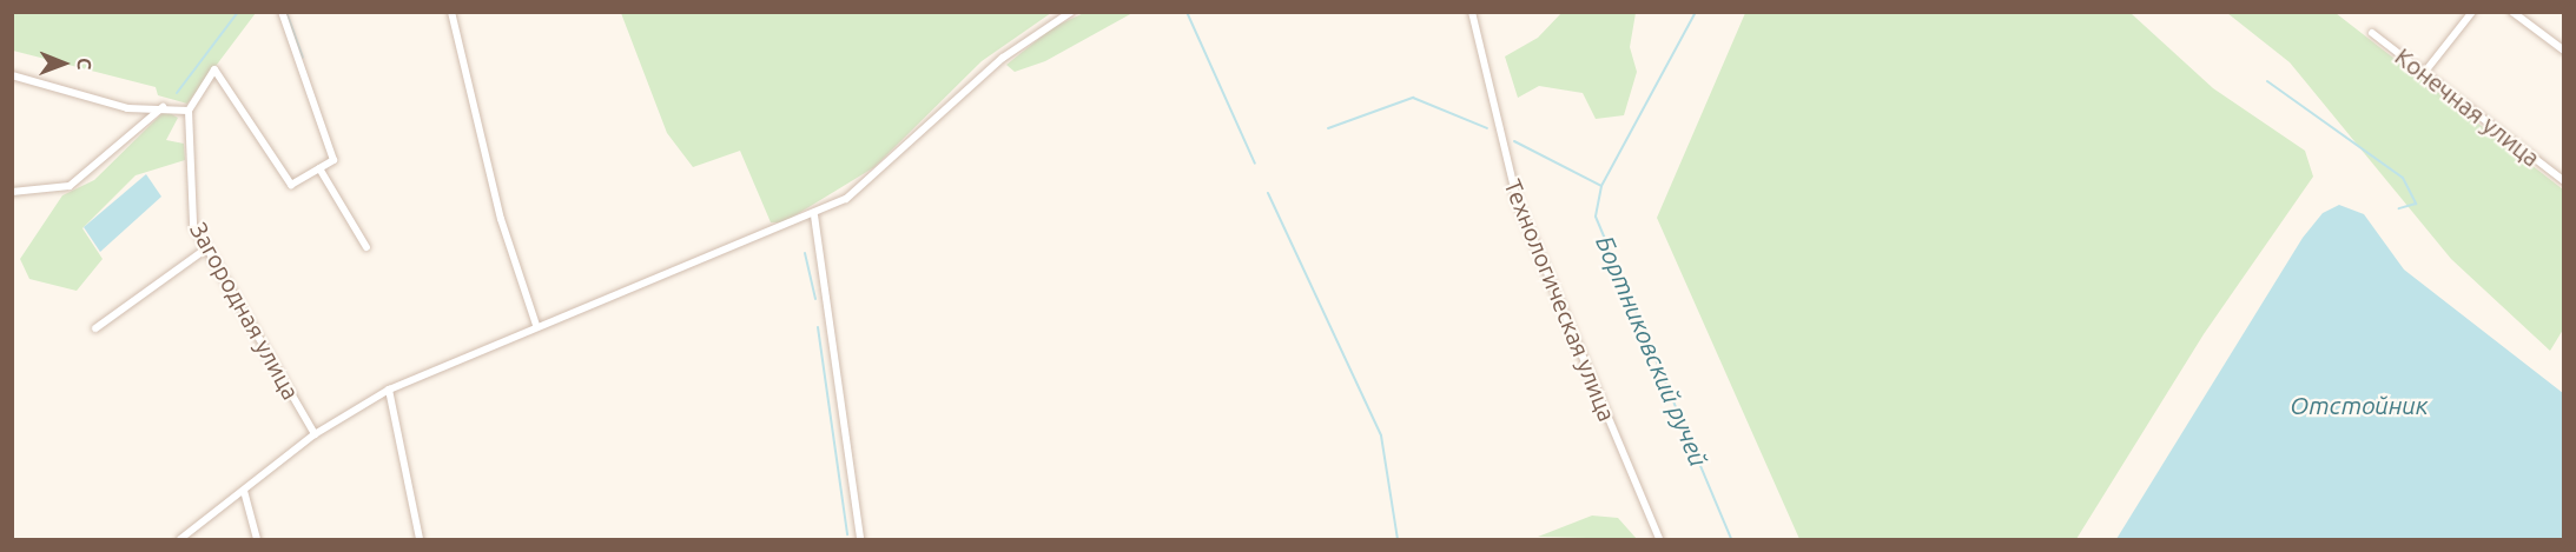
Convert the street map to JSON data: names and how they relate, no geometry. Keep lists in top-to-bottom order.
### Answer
{
  "streets": {
    "street": ["Конечная улица", "Технологическая улица", "Загородная улица"]
  },
  "water": ["Бортниковский ручей", "Отстойник"],
  "north": "right"
}
